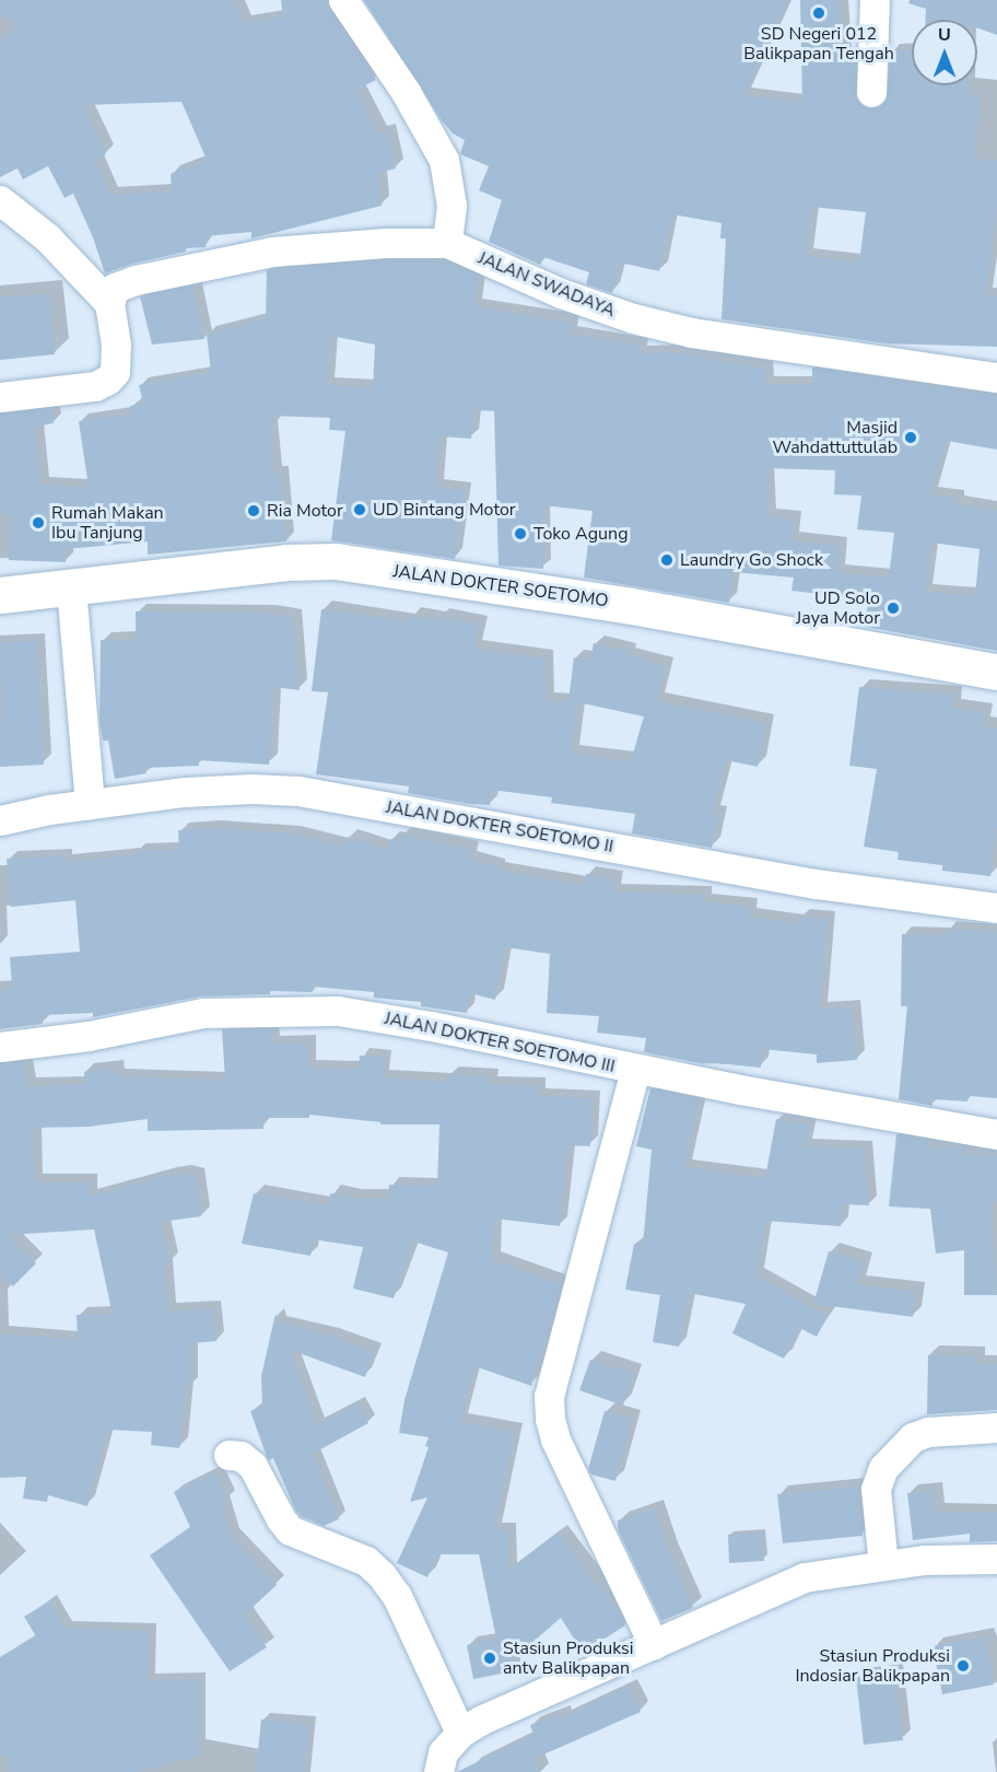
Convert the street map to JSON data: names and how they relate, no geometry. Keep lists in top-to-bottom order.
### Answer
{
  "streets": {
    "street": [
      "JALAN SWADAYA",
      "JALAN DOKTER SOETOMO",
      "JALAN DOKTER SOETOMO II",
      "JALAN DOKTER SOETOMO III"
    ]
  },
  "places": [
    "SD Negeri 012 Balikpapan Tengah",
    "Masjid Wahdattuttulab",
    "UD Bintang Motor",
    "Ria Motor",
    "Rumah Makan Ibu Tanjung",
    "Toko Agung",
    "Laundry Go Shock",
    "UD Solo Jaya Motor",
    "Stasiun Produksi antv Balikpapan",
    "Stasiun Produksi Indosiar Balikpapan"
  ],
  "north": "top"
}
